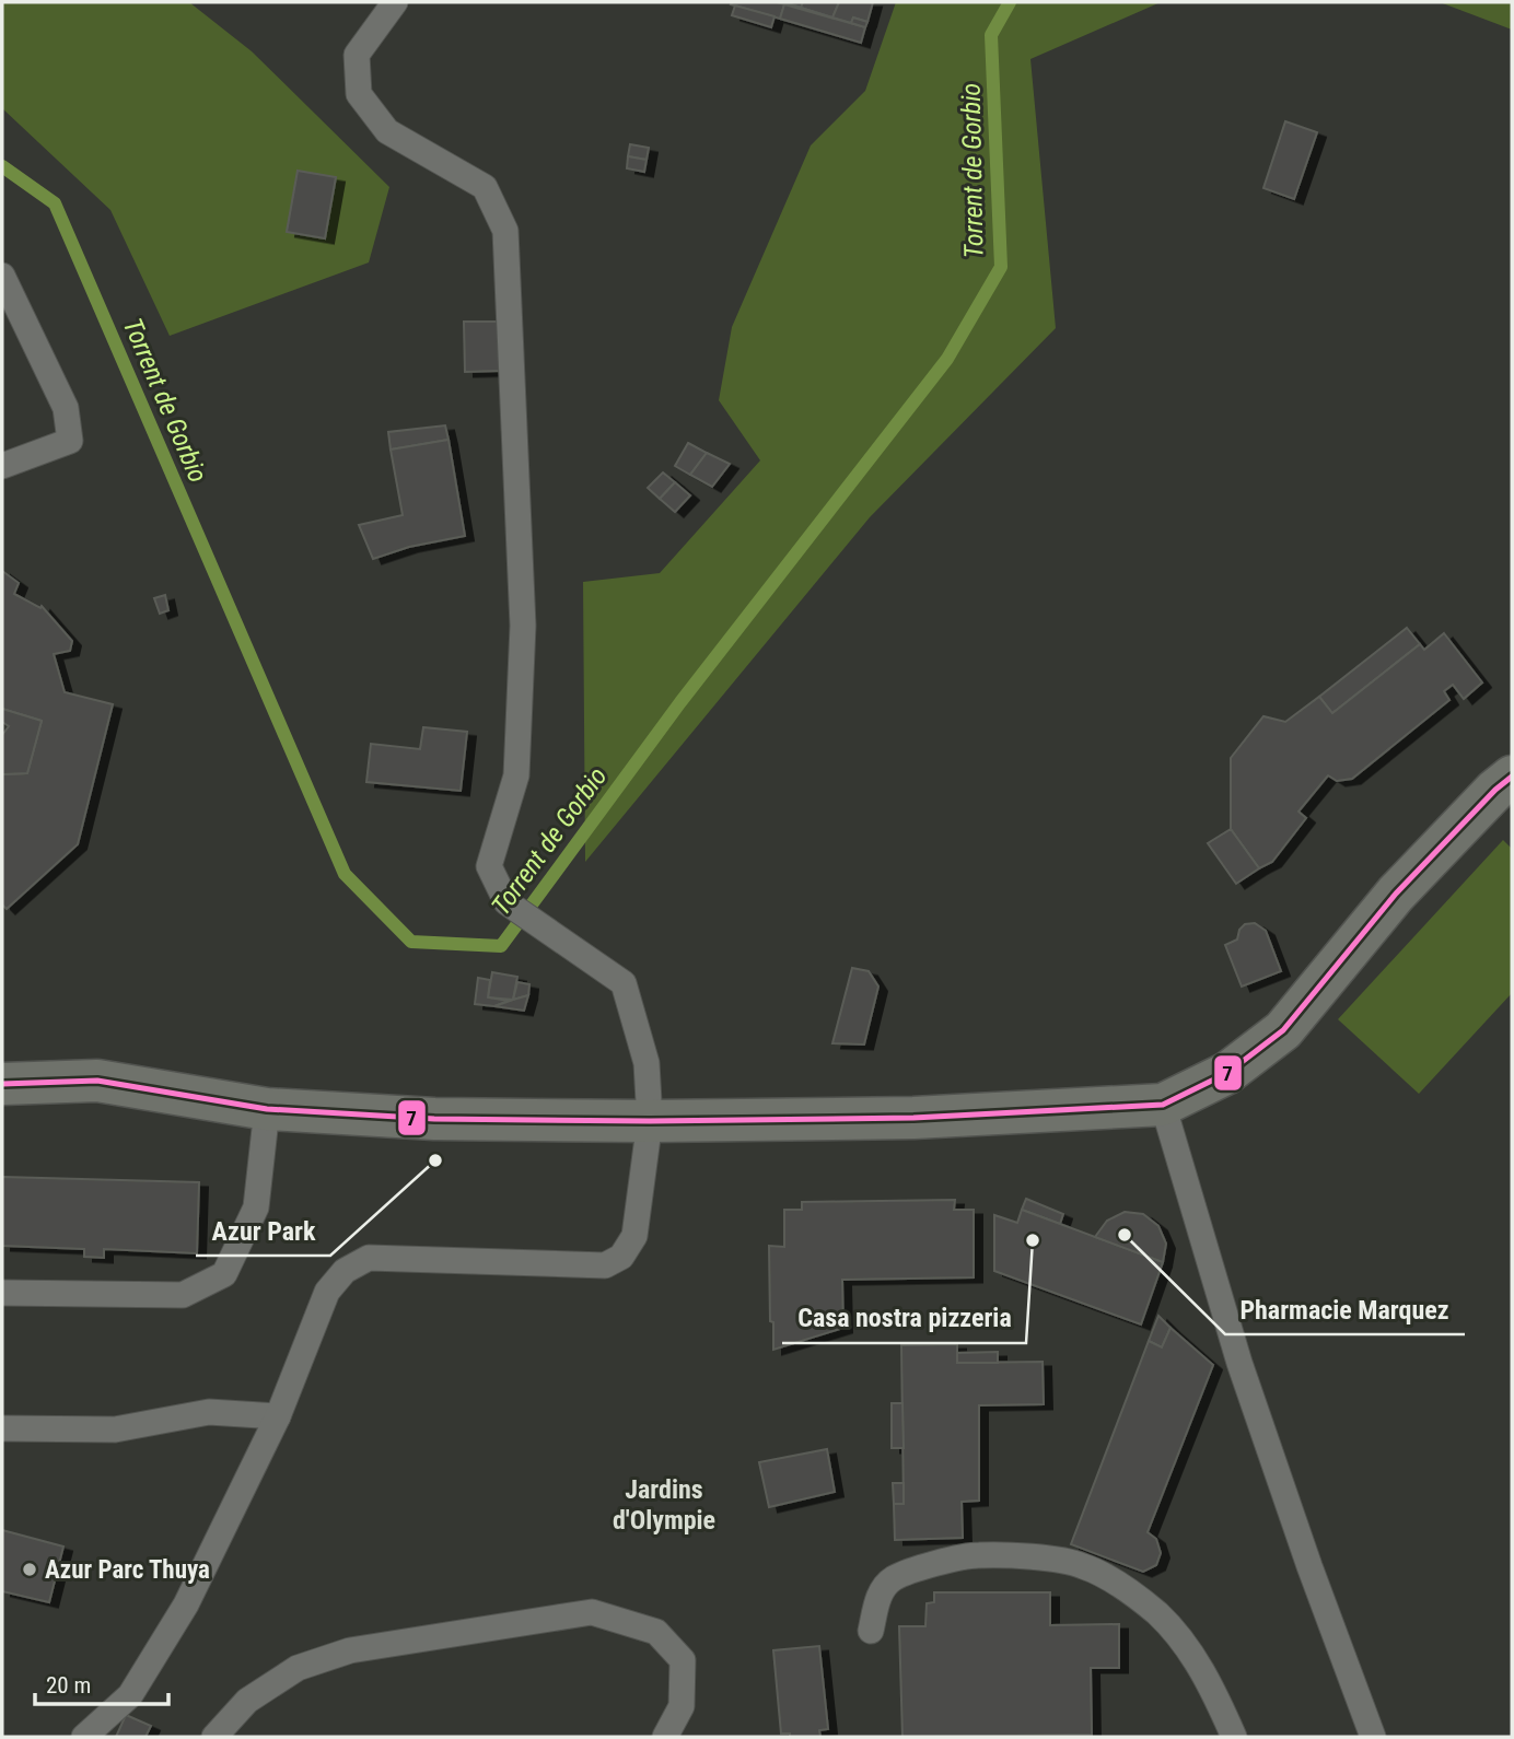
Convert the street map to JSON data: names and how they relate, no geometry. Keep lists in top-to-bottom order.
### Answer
{
  "districts": ["Jardins d'Olympie"],
  "water": ["Torrent de Gorbio"],
  "places": [
    "Azur Park",
    "Pharmacie Marquez",
    "Casa nostra pizzeria",
    "Azur Parc Thuya"
  ],
  "lines": ["transit line 7"],
  "scale_bar": "20 m"
}
